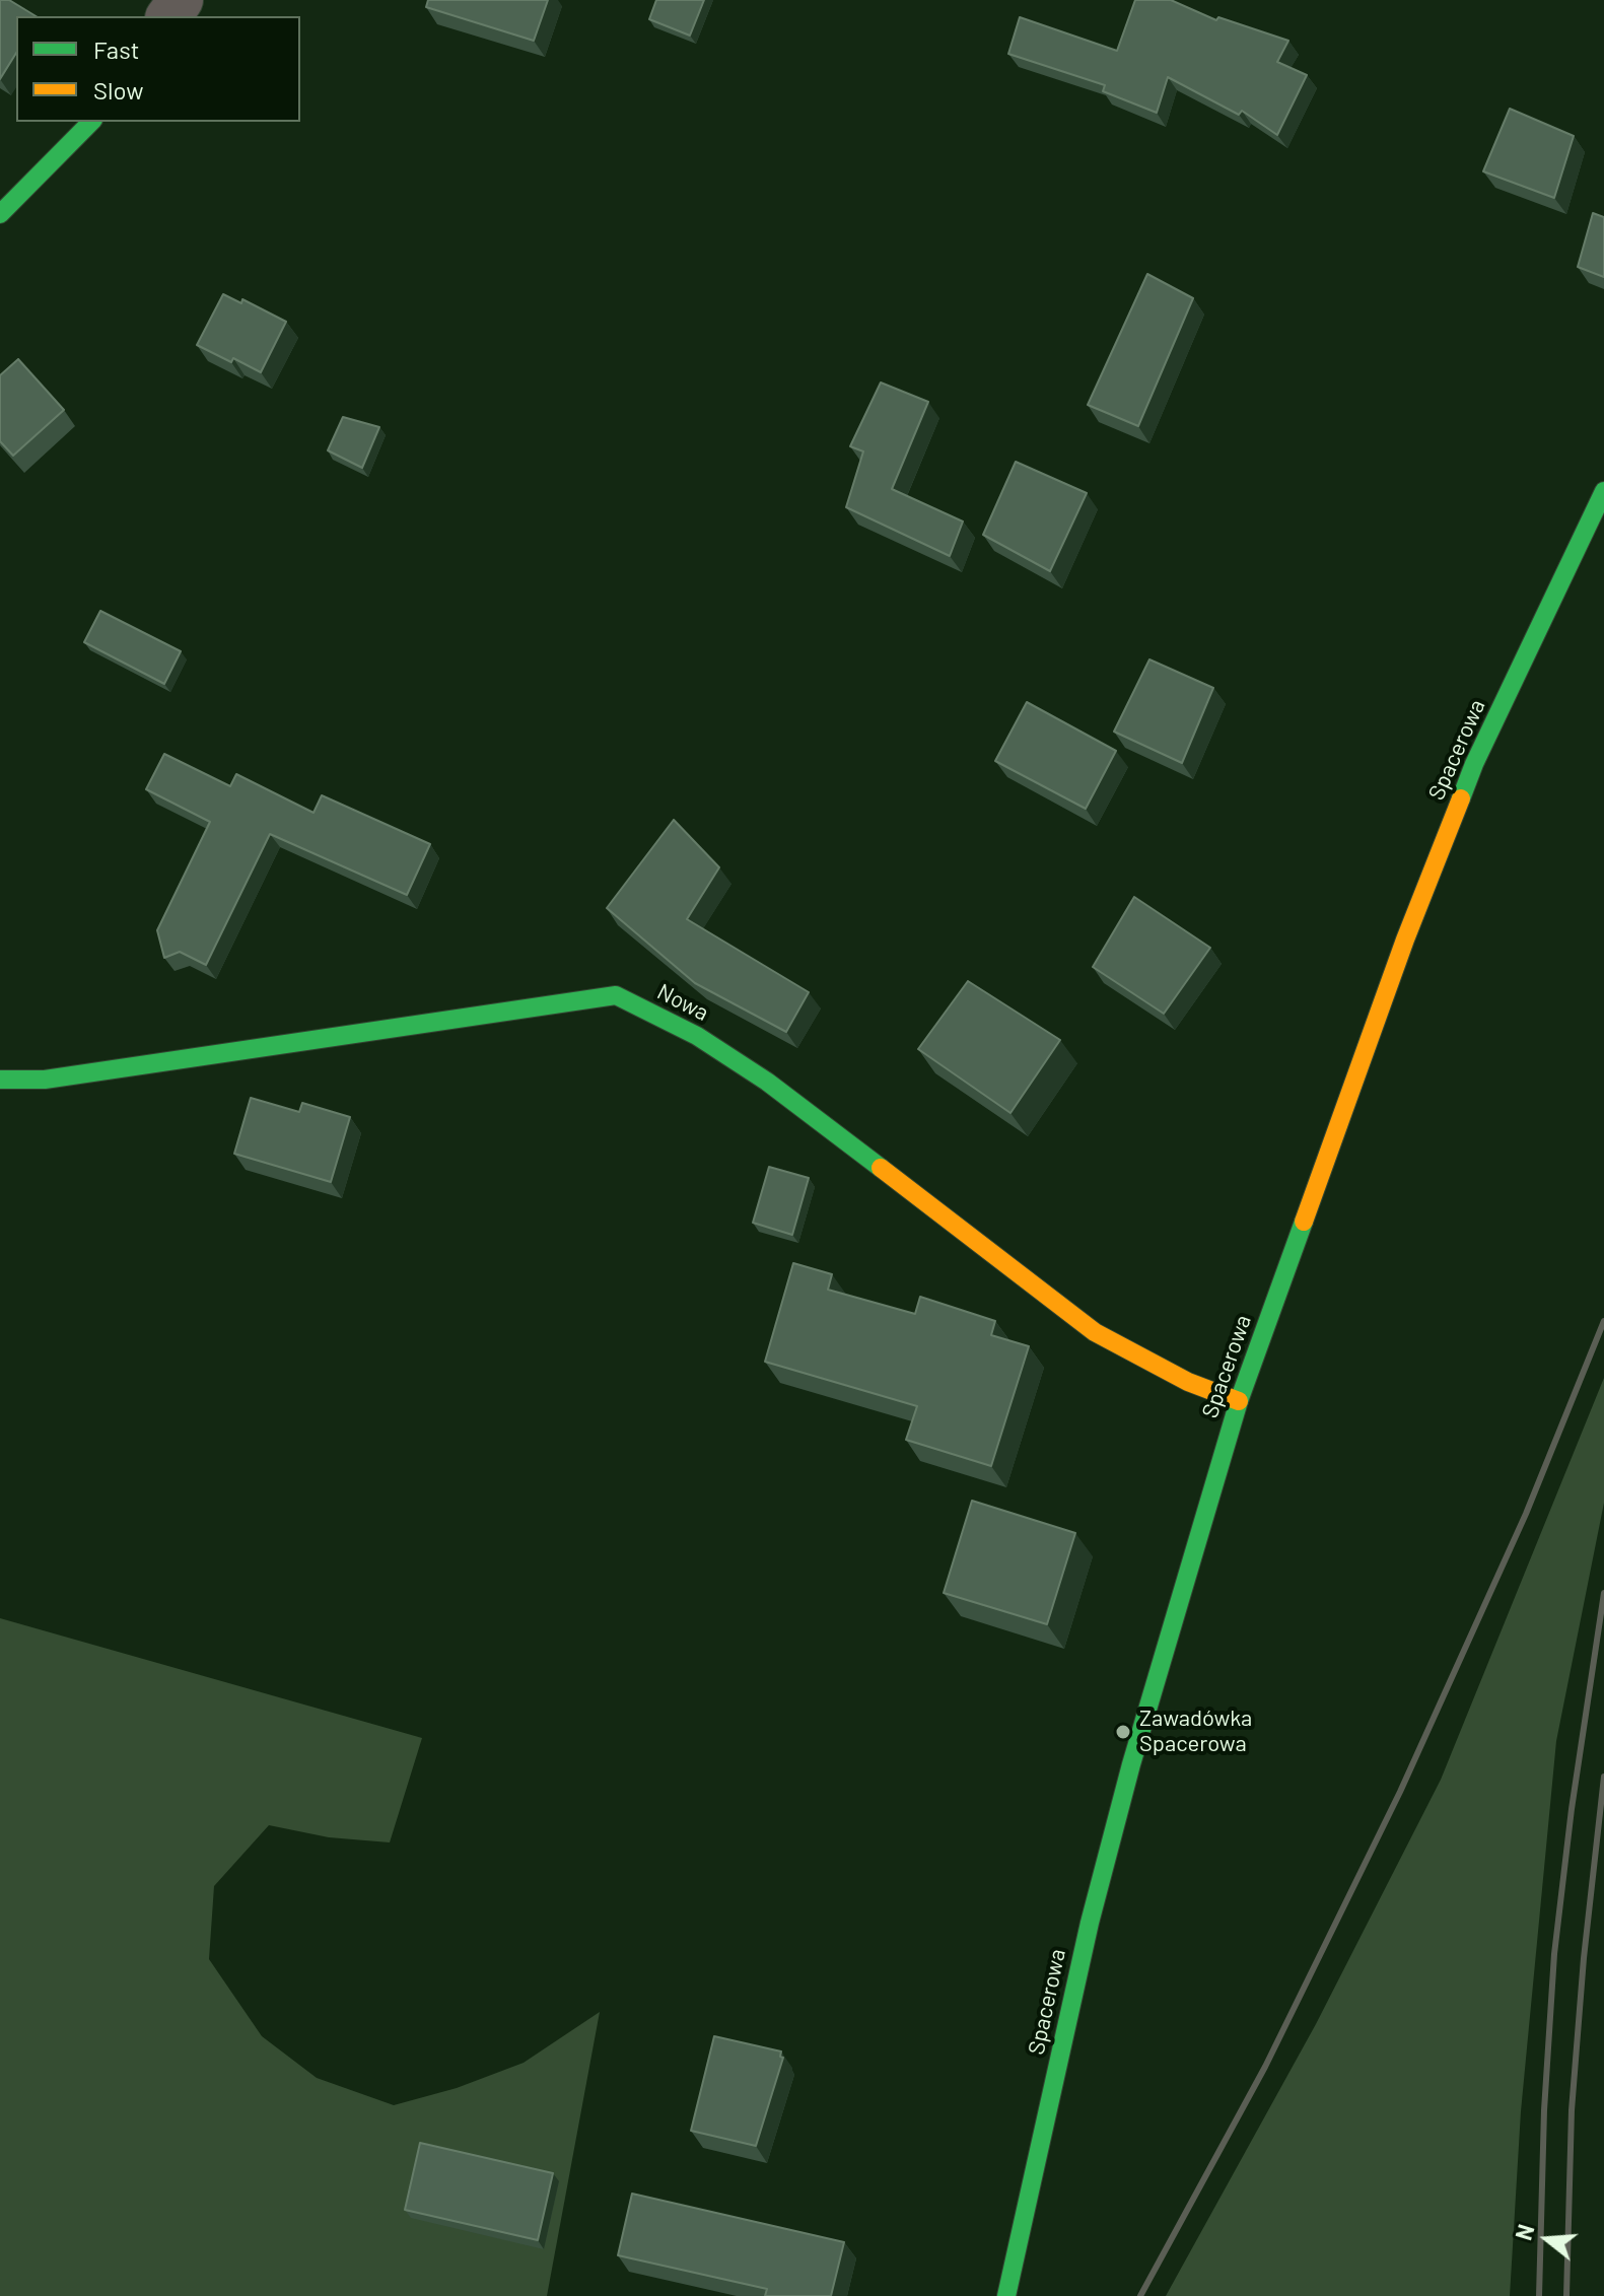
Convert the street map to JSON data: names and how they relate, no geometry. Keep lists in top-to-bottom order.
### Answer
{
  "streets": {
    "street": ["Spacerowa", "Nowa"]
  },
  "crossings": [
    ["Spacerowa", "Nowa"]
  ],
  "places": ["Zawadówka Spacerowa"],
  "legend": ["Fast", "Slow"],
  "north": "left"
}
